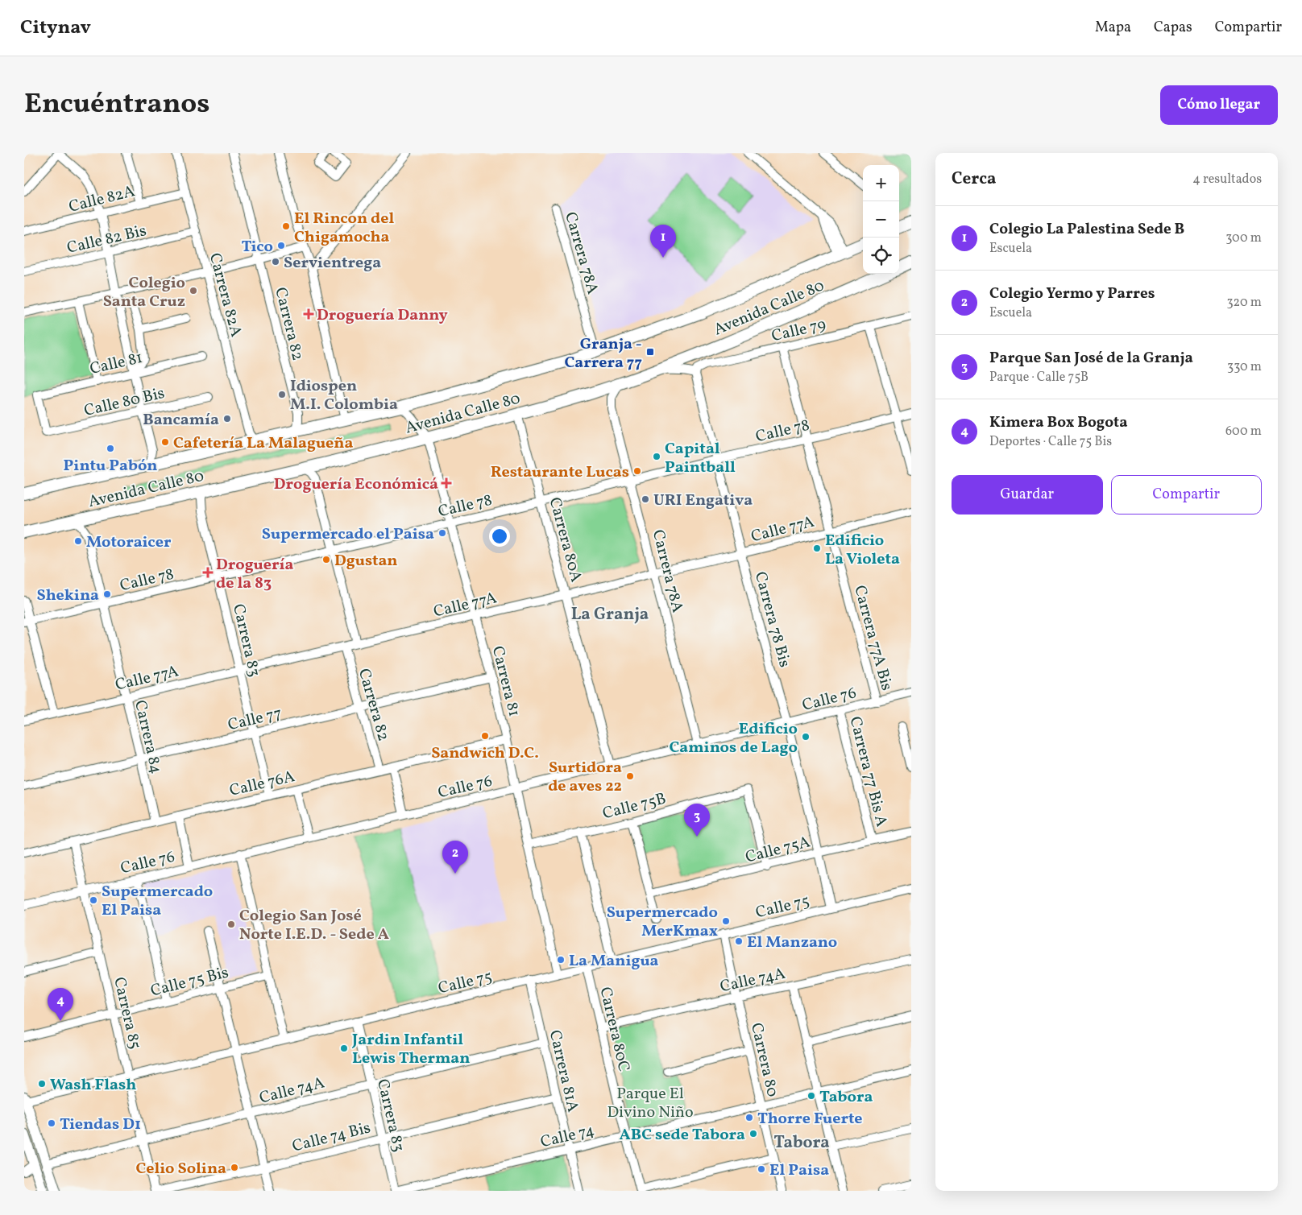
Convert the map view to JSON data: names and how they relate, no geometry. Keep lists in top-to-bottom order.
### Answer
{
  "streets": {
    "highway": ["Avenida Calle 80"],
    "street": [
      "Calle 82A",
      "Calle 82 Bis",
      "Carrera 78A",
      "Carrera 82A",
      "Carrera 82",
      "Calle 79",
      "Calle 81",
      "Calle 80 Bis",
      "Calle 78",
      "Calle 77A",
      "Carrera 80A",
      "Carrera 78 Bis",
      "Carrera 77A Bis",
      "Carrera 83",
      "Carrera 81",
      "Calle 76",
      "Calle 77",
      "Carrera 84",
      "Carrera 77 Bis A",
      "Calle 76A",
      "Calle 75B",
      "Calle 75A",
      "Calle 75",
      "Calle 74A",
      "Calle 75 Bis",
      "Carrera 85",
      "Carrera 80C",
      "Carrera 80",
      "Carrera 81A",
      "Calle 74",
      "Calle 74 Bis"
    ]
  },
  "crossings": [
    ["Calle 82A", "Carrera 82A"],
    ["Calle 82 Bis", "Carrera 82A"],
    ["Carrera 78A", "Avenida Calle 80"],
    ["Carrera 78A", "Calle 78"],
    ["Carrera 78A", "Calle 77A"],
    ["Carrera 78A", "Calle 76"],
    ["Carrera 82A", "Avenida Calle 80"],
    ["Avenida Calle 80", "Carrera 82"],
    ["Avenida Calle 80", "Carrera 80A"],
    ["Avenida Calle 80", "Carrera 83"],
    ["Avenida Calle 80", "Carrera 81"],
    ["Avenida Calle 80", "Carrera 84"],
    ["Carrera 82", "Calle 77A"],
    ["Carrera 82", "Calle 77"],
    ["Carrera 82", "Calle 76A"],
    ["Calle 79", "Carrera 78 Bis"],
    ["Calle 79", "Carrera 77A Bis"],
    ["Calle 81", "Calle 80 Bis"],
    ["Calle 78", "Carrera 80A"],
    ["Calle 78", "Carrera 78 Bis"],
    ["Calle 78", "Carrera 77A Bis"],
    ["Calle 78", "Carrera 83"],
    ["Calle 78", "Carrera 81"],
    ["Calle 78", "Carrera 84"],
    ["Calle 77A", "Carrera 80A"],
    ["Calle 77A", "Carrera 78 Bis"],
    ["Calle 77A", "Carrera 77A Bis"],
    ["Calle 77A", "Carrera 83"],
    ["Calle 77A", "Carrera 81"],
    ["Calle 77A", "Carrera 84"],
    ["Carrera 80A", "Calle 76"],
    ["Carrera 78 Bis", "Calle 76"],
    ["Carrera 78 Bis", "Calle 75A"],
    ["Carrera 78 Bis", "Calle 75"],
    ["Carrera 77A Bis", "Calle 76"],
    ["Carrera 83", "Calle 77"],
    ["Carrera 83", "Calle 76A"],
    ["Carrera 83", "Calle 75"],
    ["Carrera 83", "Calle 74A"],
    ["Carrera 83", "Calle 74"],
    ["Carrera 83", "Calle 74 Bis"],
    ["Carrera 81", "Calle 76"],
    ["Carrera 81", "Calle 77"],
    ["Carrera 81", "Calle 76A"],
    ["Carrera 81", "Calle 75B"],
    ["Carrera 81", "Calle 75"],
    ["Calle 76", "Carrera 77 Bis A"],
    ["Calle 76", "Carrera 85"],
    ["Calle 77", "Carrera 84"],
    ["Carrera 84", "Calle 76A"],
    ["Carrera 77 Bis A", "Calle 75A"],
    ["Calle 76A", "Carrera 85"],
    ["Calle 75B", "Calle 75A"],
    ["Calle 75", "Carrera 85"],
    ["Calle 75", "Carrera 80C"],
    ["Calle 75", "Carrera 80"],
    ["Calle 75", "Carrera 81A"],
    ["Calle 74A", "Carrera 85"],
    ["Calle 74A", "Carrera 80C"],
    ["Calle 74A", "Carrera 80"],
    ["Calle 74A", "Carrera 81A"],
    ["Calle 75 Bis", "Carrera 85"],
    ["Carrera 80C", "Calle 74"],
    ["Carrera 80", "Calle 74"],
    ["Carrera 81A", "Calle 74"],
    ["Carrera 81A", "Calle 74 Bis"]
  ],
  "districts": ["La Granja", "Tabora"],
  "parks": ["Parque El Divino Niño"],
  "places": {
    "other": [
      "El Rincon del Chigamocha",
      "Tico",
      "Servientrega",
      "Colegio Santa Cruz",
      "Idiospen M.I. Colombia",
      "Bancamía",
      "Cafetería La Malagueña",
      "Pintu Pabón",
      "Capital Paintball",
      "Restaurante Lucas",
      "URI Engativa",
      "Supermercado el Paisa",
      "Motoraicer",
      "Edificio La Violeta",
      "Dgustan",
      "Shekina",
      "Sandwich D.C.",
      "Edificio Caminos de Lago",
      "Surtidora de aves 22",
      "Supermercado El Paisa",
      "Supermercado MerKmax",
      "Colegio San José Norte I.E.D. - Sede A",
      "El Manzano",
      "La Manigua",
      "Jardin Infantil Lewis Therman",
      "Wash Flash",
      "Tabora",
      "Thorre Fuerte",
      "Tiendas D1",
      "ABC sede Tabora",
      "Celio Solina",
      "El Paisa"
    ],
    "health": ["Droguería Danny", "Droguería Económicá", "Droguería de la 83"],
    "transit": ["Granja - Carrera 77"]
  },
  "page": {
    "header": "Citynav",
    "nav": ["Mapa", "Capas", "Compartir"],
    "title": "Encuéntranos",
    "buttons": [
      "Cómo llegar",
      ["Guardar", "Compartir"]
    ],
    "heading": ["Cerca", "4 resultados"],
    "map_buttons": ["+", "−"],
    "list": [
      {
        "mark": "1",
        "name": "Colegio La Palestina Sede B",
        "note": "Escuela",
        "value": "300 m"
      },
      {
        "mark": "2",
        "name": "Colegio Yermo y Parres",
        "note": "Escuela",
        "value": "320 m"
      },
      {
        "mark": "3",
        "name": "Parque San José de la Granja",
        "note": "Parque · Calle 75B",
        "value": "330 m"
      },
      {
        "mark": "4",
        "name": "Kimera Box Bogota",
        "note": "Deportes · Calle 75 Bis",
        "value": "600 m"
      }
    ],
    "pins": [
      "1",
      "3",
      "2",
      "4"
    ]
  }
}
